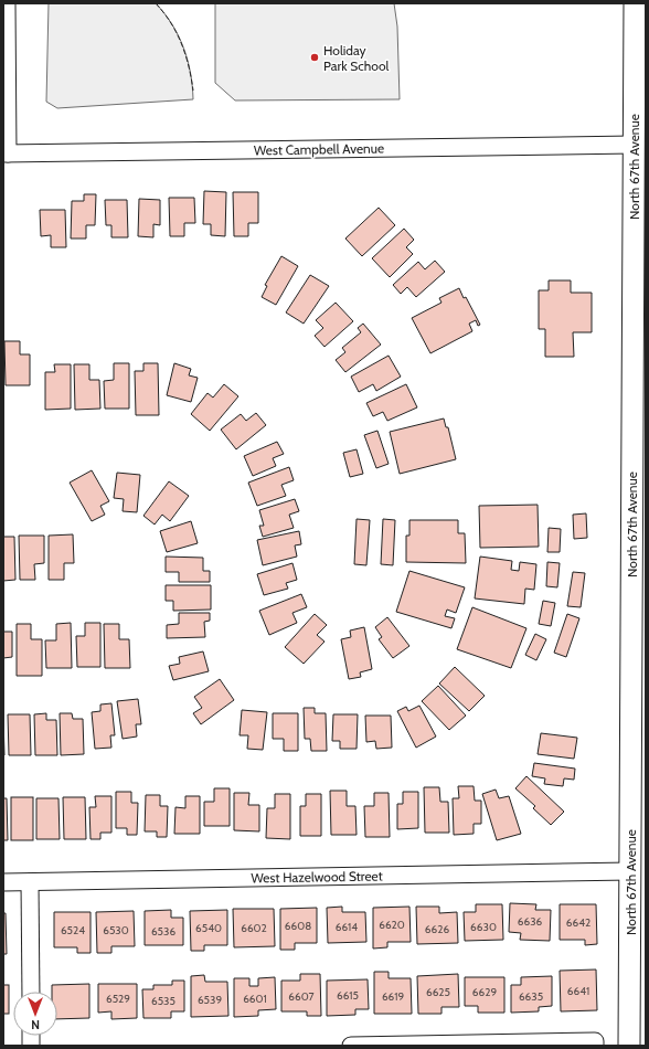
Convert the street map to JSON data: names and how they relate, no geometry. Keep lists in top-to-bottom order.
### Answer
{
  "streets": {
    "main road": ["North 67th Avenue"],
    "street": ["West Campbell Avenue", "West Hazelwood Street"]
  },
  "crossings": [
    ["West Campbell Avenue", "North 67th Avenue"],
    ["North 67th Avenue", "West Hazelwood Street"]
  ],
  "places": ["Holiday Park School"],
  "house_numbers": [
    "6636",
    "6642",
    "6620",
    "6608",
    "6614",
    "6630",
    "6540",
    "6602",
    "6626",
    "6524",
    "6530",
    "6536",
    "6641",
    "6625",
    "6629",
    "6615",
    "6607",
    "6619",
    "6635",
    "6529",
    "6601",
    "6539",
    "6535"
  ],
  "north": "bottom"
}
